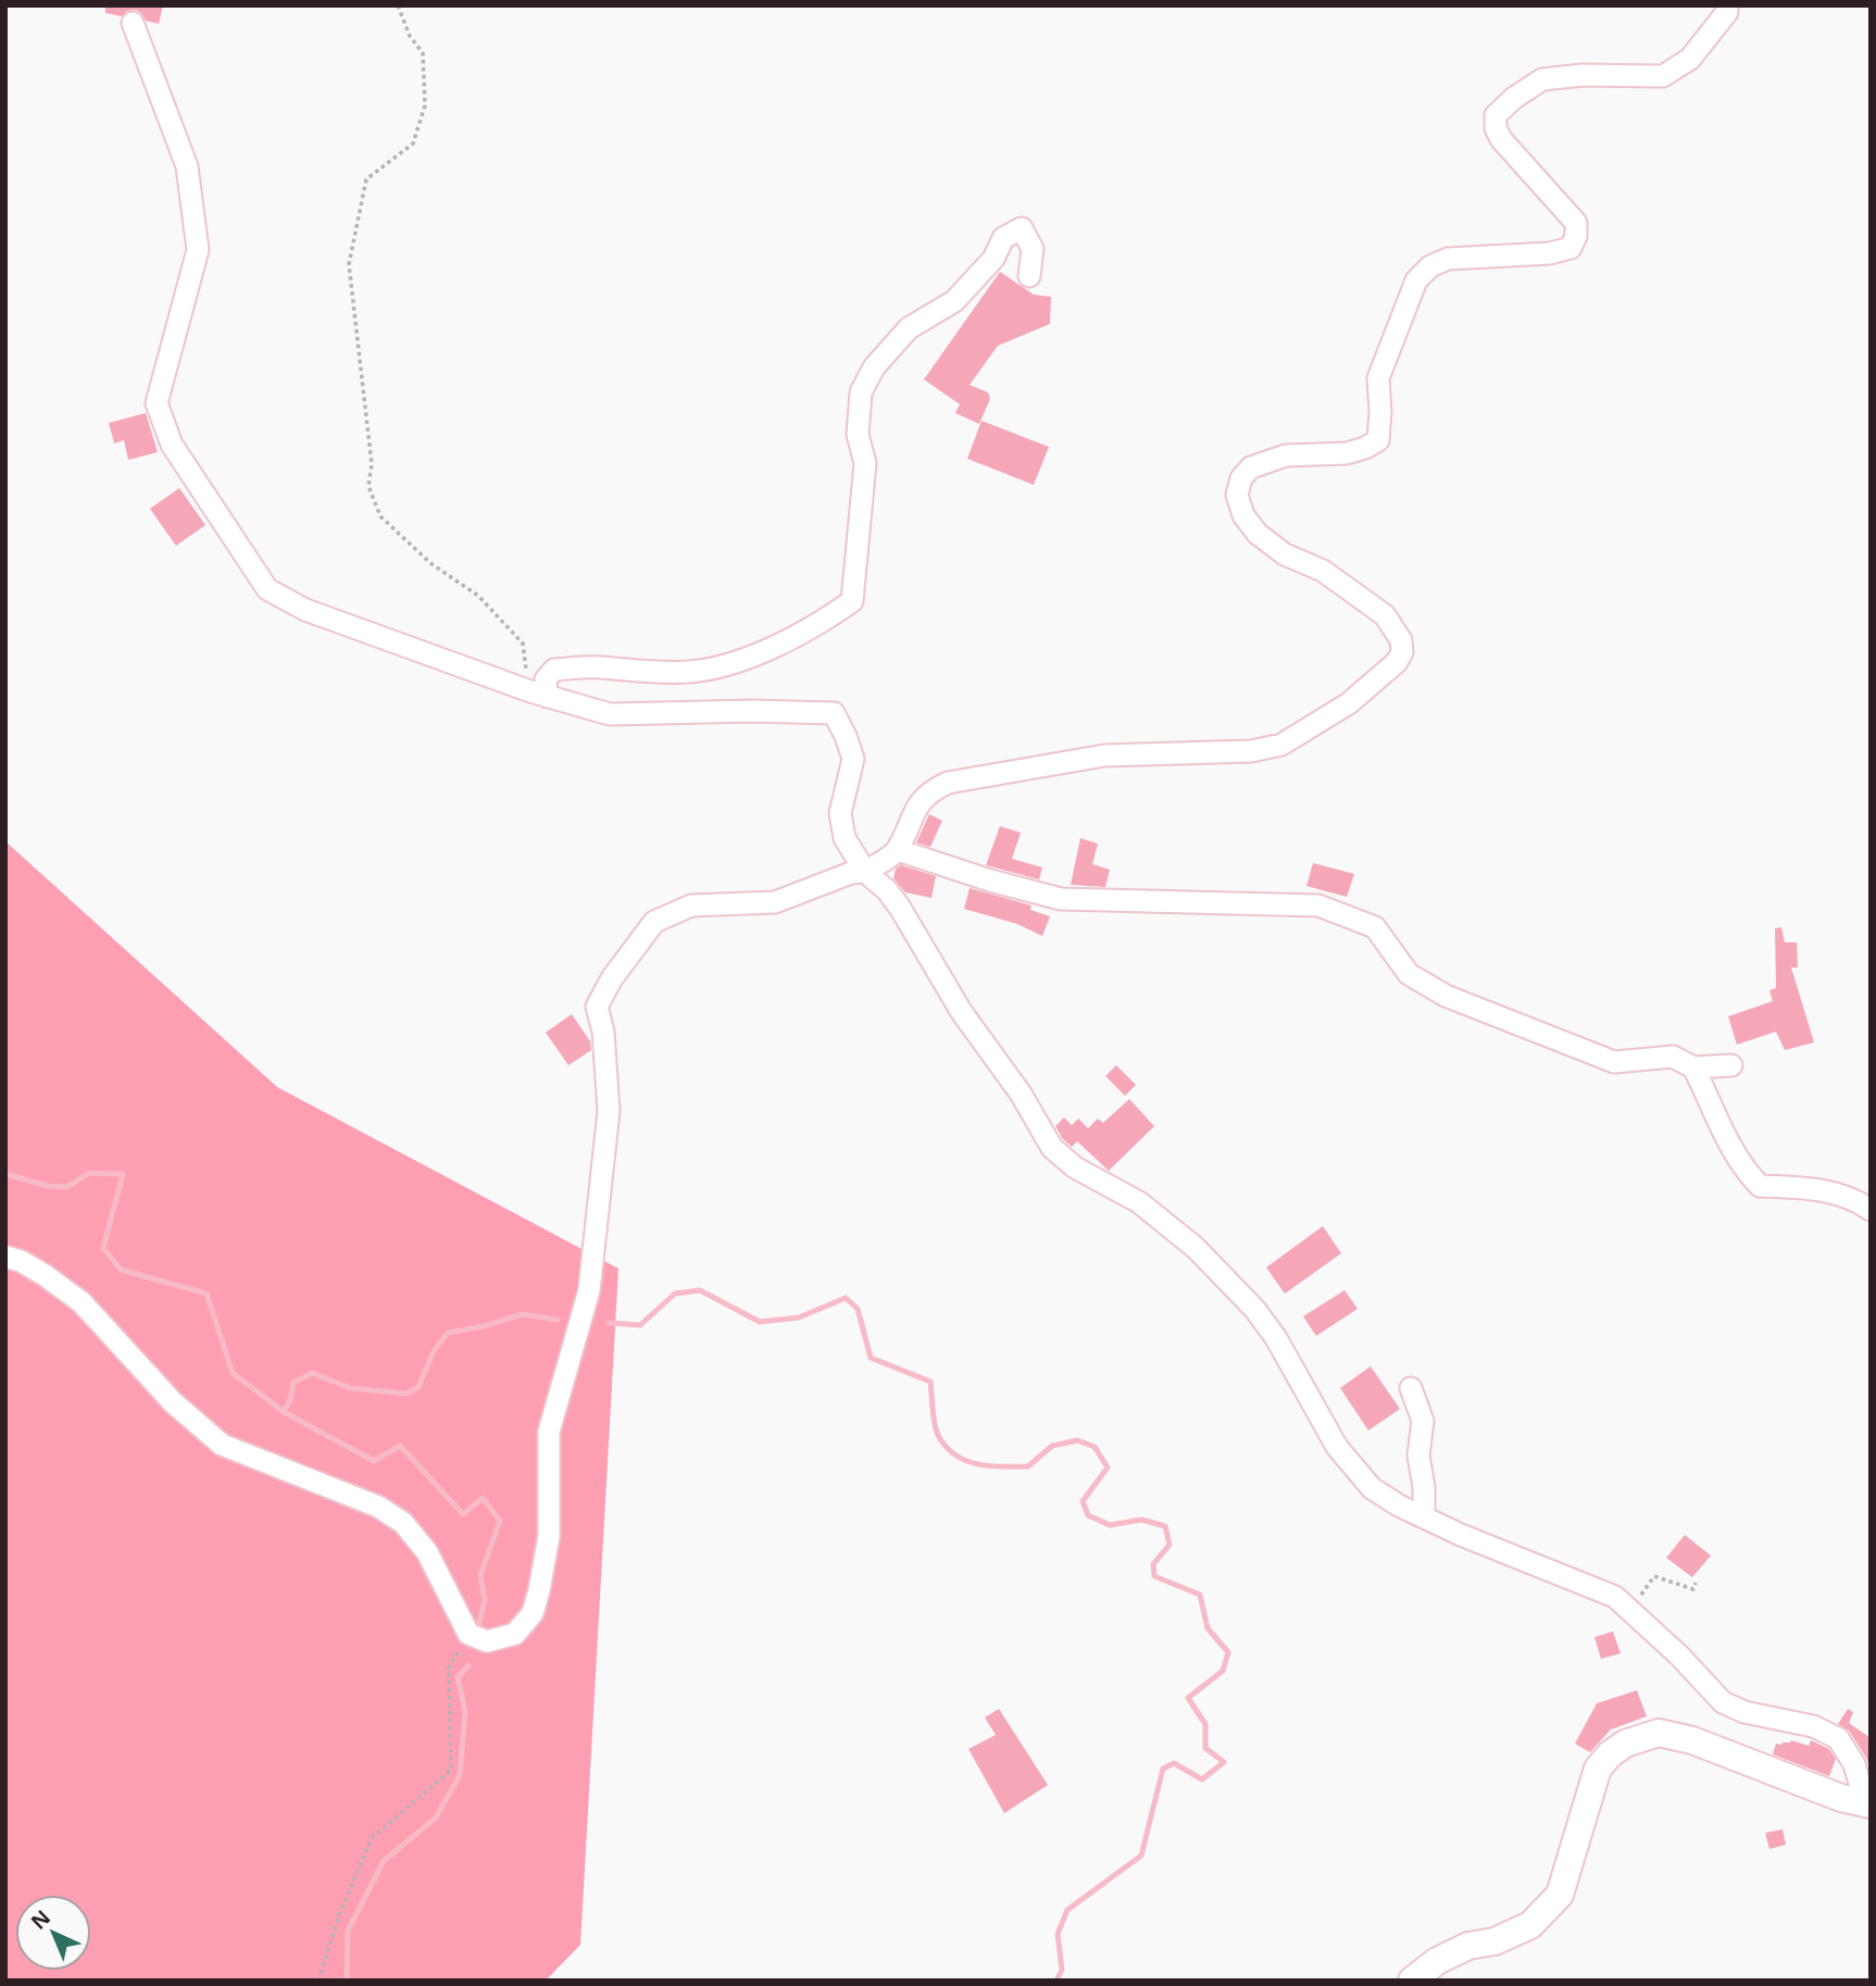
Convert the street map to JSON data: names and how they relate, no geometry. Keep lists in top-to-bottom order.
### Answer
{
  "north": "top left"
}
